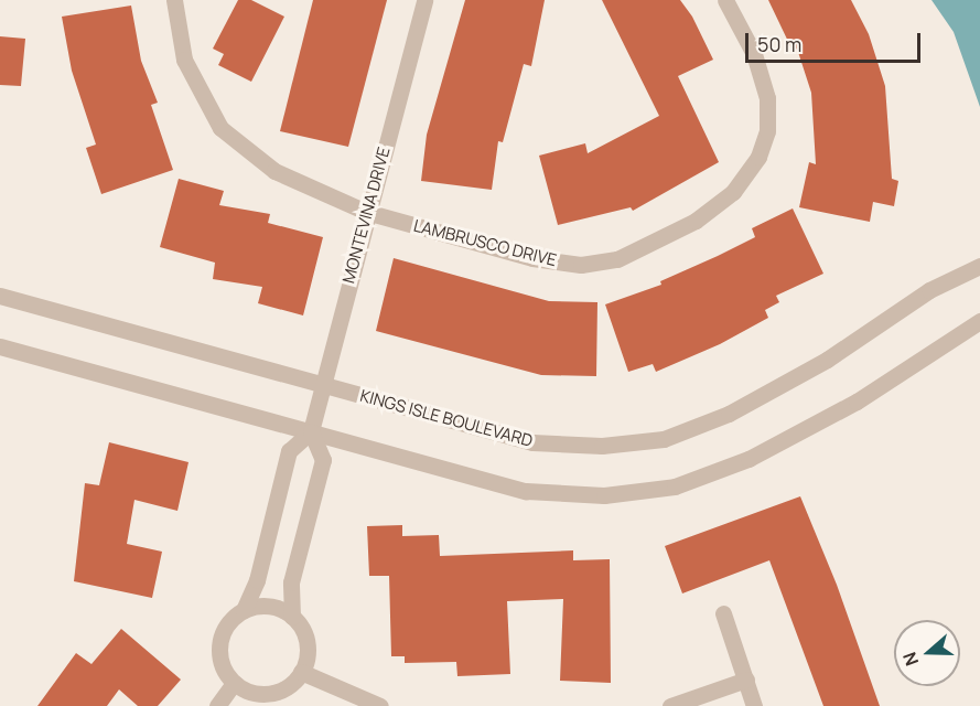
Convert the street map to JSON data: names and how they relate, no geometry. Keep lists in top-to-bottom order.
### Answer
{
  "streets": {
    "street": ["MONTEVINA DRIVE", "LAMBRUSCO DRIVE", "KINGS ISLE BOULEVARD"]
  },
  "crossings": [
    ["MONTEVINA DRIVE", "LAMBRUSCO DRIVE"],
    ["MONTEVINA DRIVE", "KINGS ISLE BOULEVARD"]
  ],
  "scale_bar": "50 m",
  "north": "left"
}
